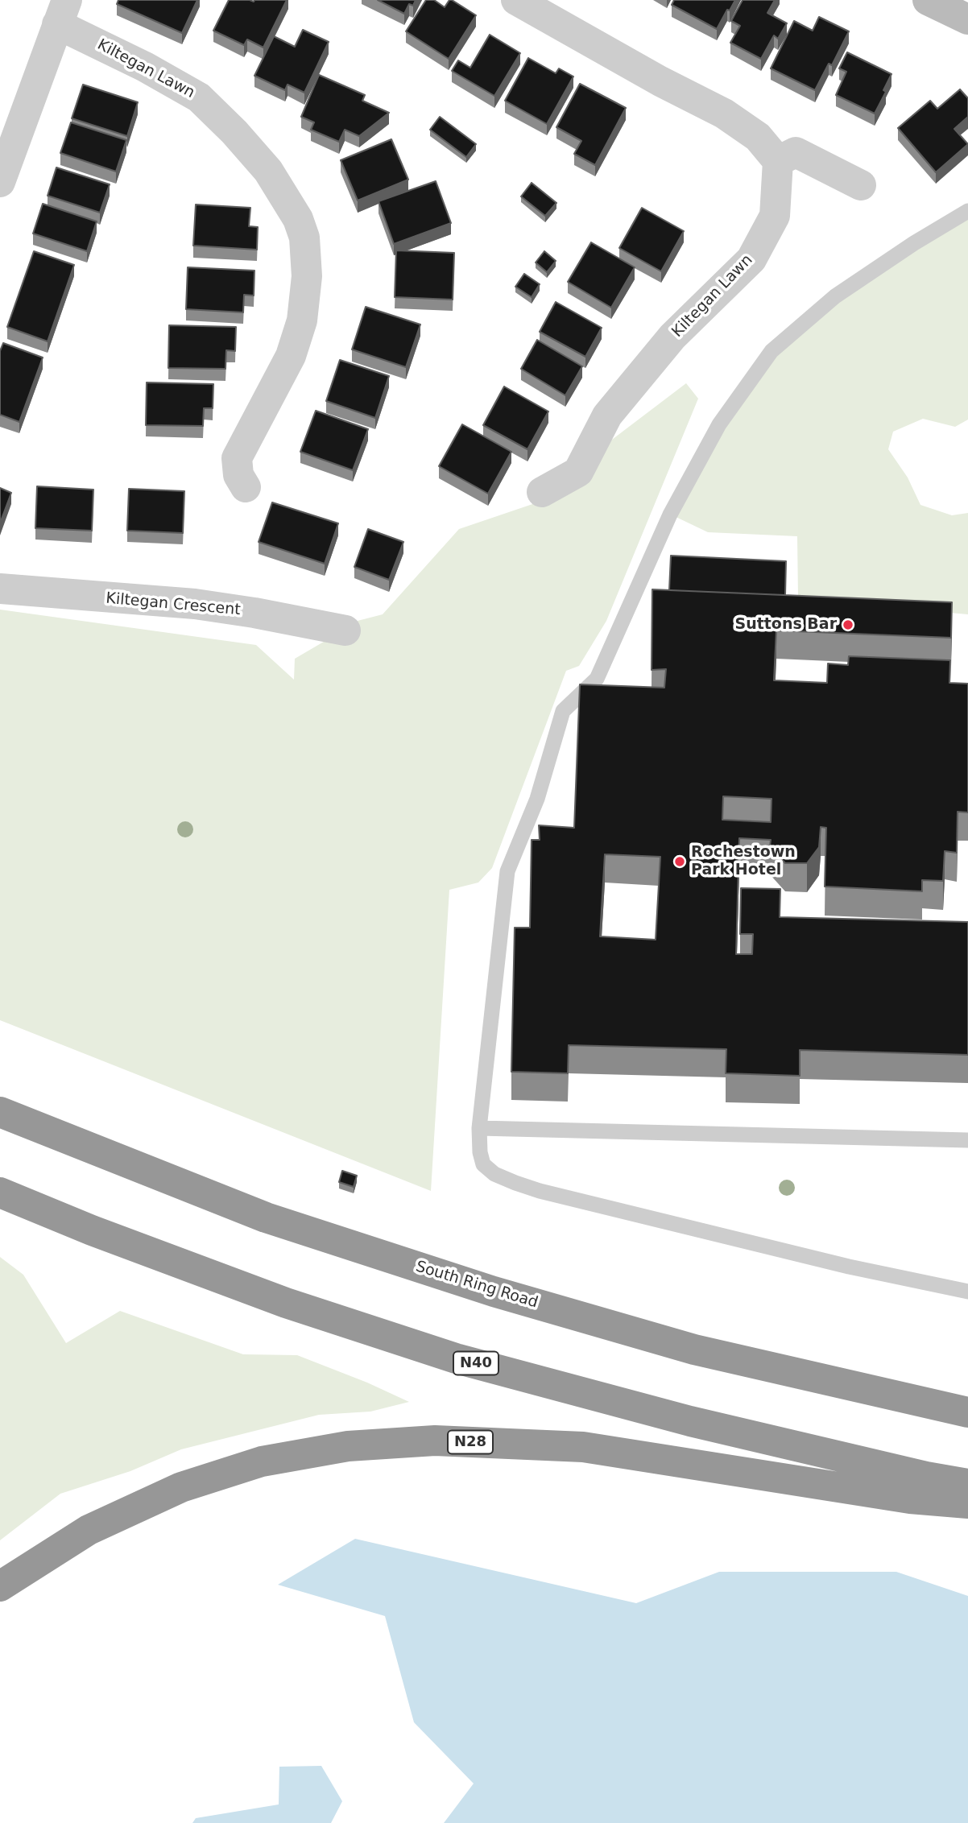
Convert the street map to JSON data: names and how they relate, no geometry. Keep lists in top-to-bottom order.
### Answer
{
  "streets": {
    "highway": ["South Ring Road", "N40", "N28"],
    "street": ["Kiltegan Lawn", "Kiltegan Crescent"]
  },
  "places": ["Suttons Bar", "Rochestown Park Hotel"]
}
